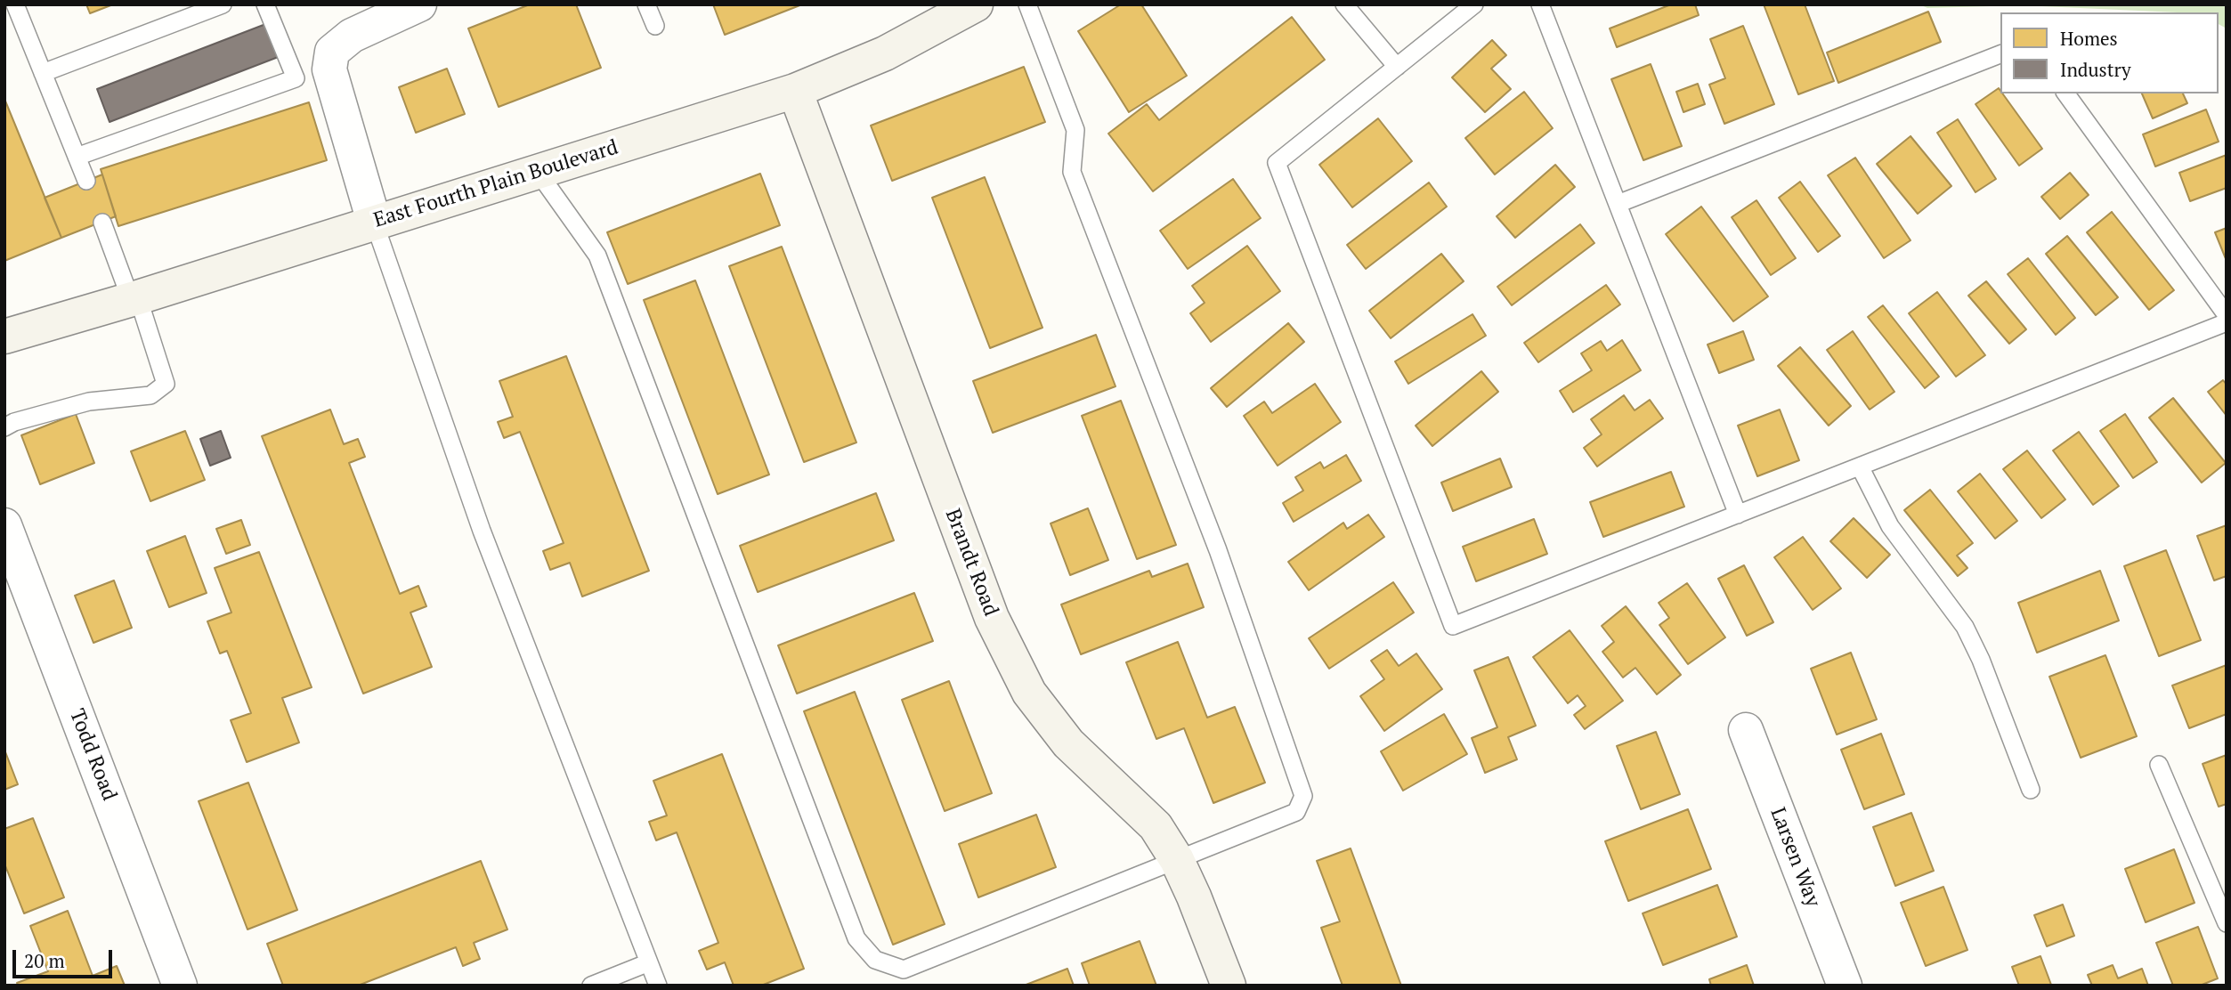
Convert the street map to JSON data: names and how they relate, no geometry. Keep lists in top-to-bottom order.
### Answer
{
  "streets": {
    "main road": ["East Fourth Plain Boulevard", "Brandt Road"],
    "street": ["Todd Road", "Larsen Way"]
  },
  "crossings": [
    ["East Fourth Plain Boulevard", "Brandt Road"]
  ],
  "legend": ["Homes", "Industry"],
  "scale_bar": "20 m"
}
